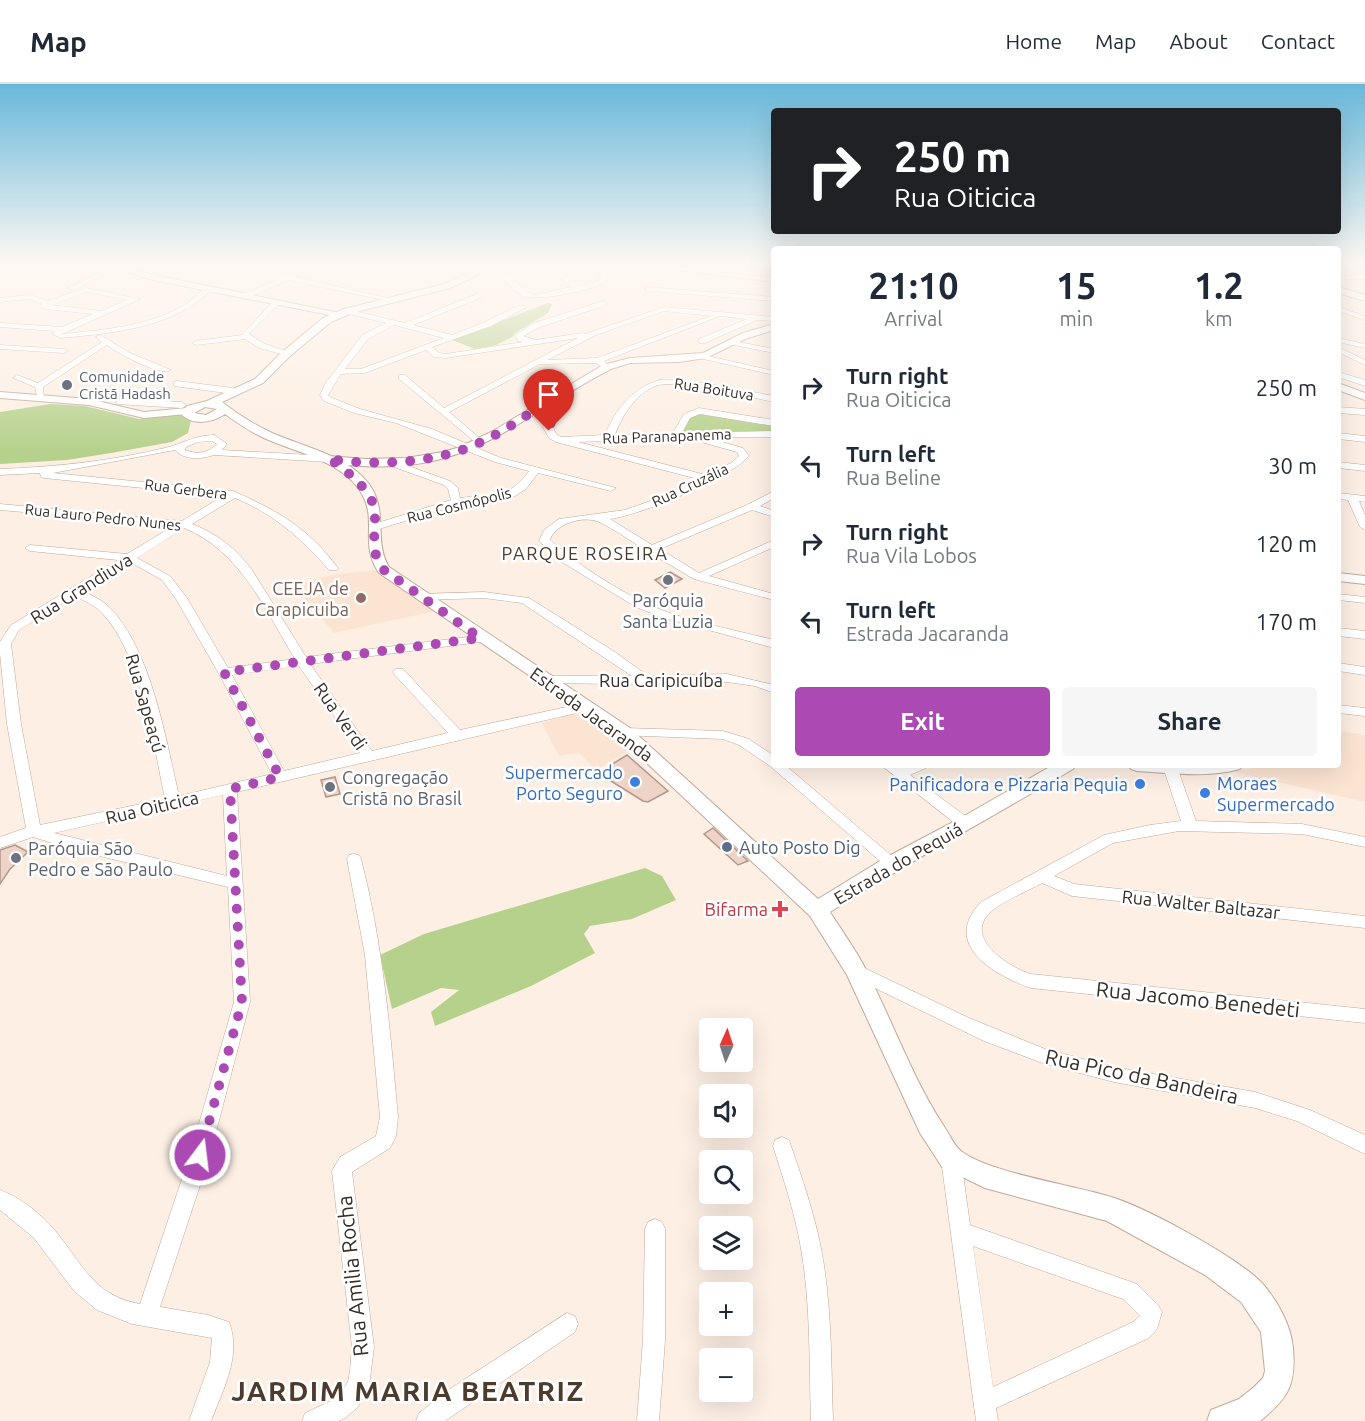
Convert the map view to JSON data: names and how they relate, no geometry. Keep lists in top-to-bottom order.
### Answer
{
  "streets": {
    "main road": ["Estrada Jacaranda", "Estrada do Pequiá"],
    "street": [
      "Rua Boituva",
      "Rua Paranapanema",
      "Rua Cruzália",
      "Rua Gerbera",
      "Rua Cosmópolis",
      "Rua Lauro Pedro Nunes",
      "Rua Grandiuva",
      "Rua Caripicuíba",
      "Rua Sapeaçú",
      "Rua Verdi",
      "Rua Oiticica",
      "Rua Walter Baltazar",
      "Rua Jacomo Benedeti",
      "Rua Pico da Bandeira",
      "Rua Amilia Rocha"
    ]
  },
  "crossings": [
    ["Rua Boituva", "Rua Paranapanema"],
    ["Rua Paranapanema", "Rua Cruzália"],
    ["Rua Gerbera", "Rua Grandiuva"],
    ["Rua Cosmópolis", "Estrada Jacaranda"],
    ["Rua Lauro Pedro Nunes", "Rua Grandiuva"],
    ["Rua Lauro Pedro Nunes", "Rua Verdi"],
    ["Rua Grandiuva", "Rua Sapeaçú"],
    ["Rua Grandiuva", "Rua Oiticica"],
    ["Rua Caripicuíba", "Estrada Jacaranda"],
    ["Rua Sapeaçú", "Rua Oiticica"],
    ["Estrada Jacaranda", "Rua Oiticica"],
    ["Estrada Jacaranda", "Estrada do Pequiá"],
    ["Rua Verdi", "Rua Oiticica"],
    ["Estrada do Pequiá", "Rua Pico da Bandeira"],
    ["Rua Walter Baltazar", "Rua Jacomo Benedeti"]
  ],
  "districts": ["PARQUE ROSEIRA", "JARDIM MARIA BEATRIZ"],
  "places": {
    "other": [
      "Comunidade Cristã Hadash",
      "Paróquia Santa Luzia",
      "CEEJA de Carapicuiba",
      "Supermercado Porto Seguro",
      "Panificadora e Pizzaria Pequia",
      "Congregação Cristã no Brasil",
      "Moraes Supermercado",
      "Auto Posto Dig",
      "Paróquia São Pedro e São Paulo"
    ],
    "health": ["Bifarma"]
  },
  "north": "top",
  "page": {
    "header": "Map",
    "nav": [
      "Home",
      "Map",
      "About",
      "Contact"
    ],
    "turn": ["250 m", "Rua Oiticica"],
    "eta": [
      "21:10",
      "Arrival",
      "15",
      "min",
      "1.2",
      "km"
    ],
    "list": [
      {
        "name": "Turn right",
        "note": "Rua Oiticica",
        "value": "250 m"
      },
      {
        "name": "Turn left",
        "note": "Rua Beline",
        "value": "30 m"
      },
      {
        "name": "Turn right",
        "note": "Rua Vila Lobos",
        "value": "120 m"
      },
      {
        "name": "Turn left",
        "note": "Estrada Jacaranda",
        "value": "170 m"
      }
    ],
    "buttons": ["Exit", "Share"],
    "map_buttons": ["+", "−"]
  }
}
